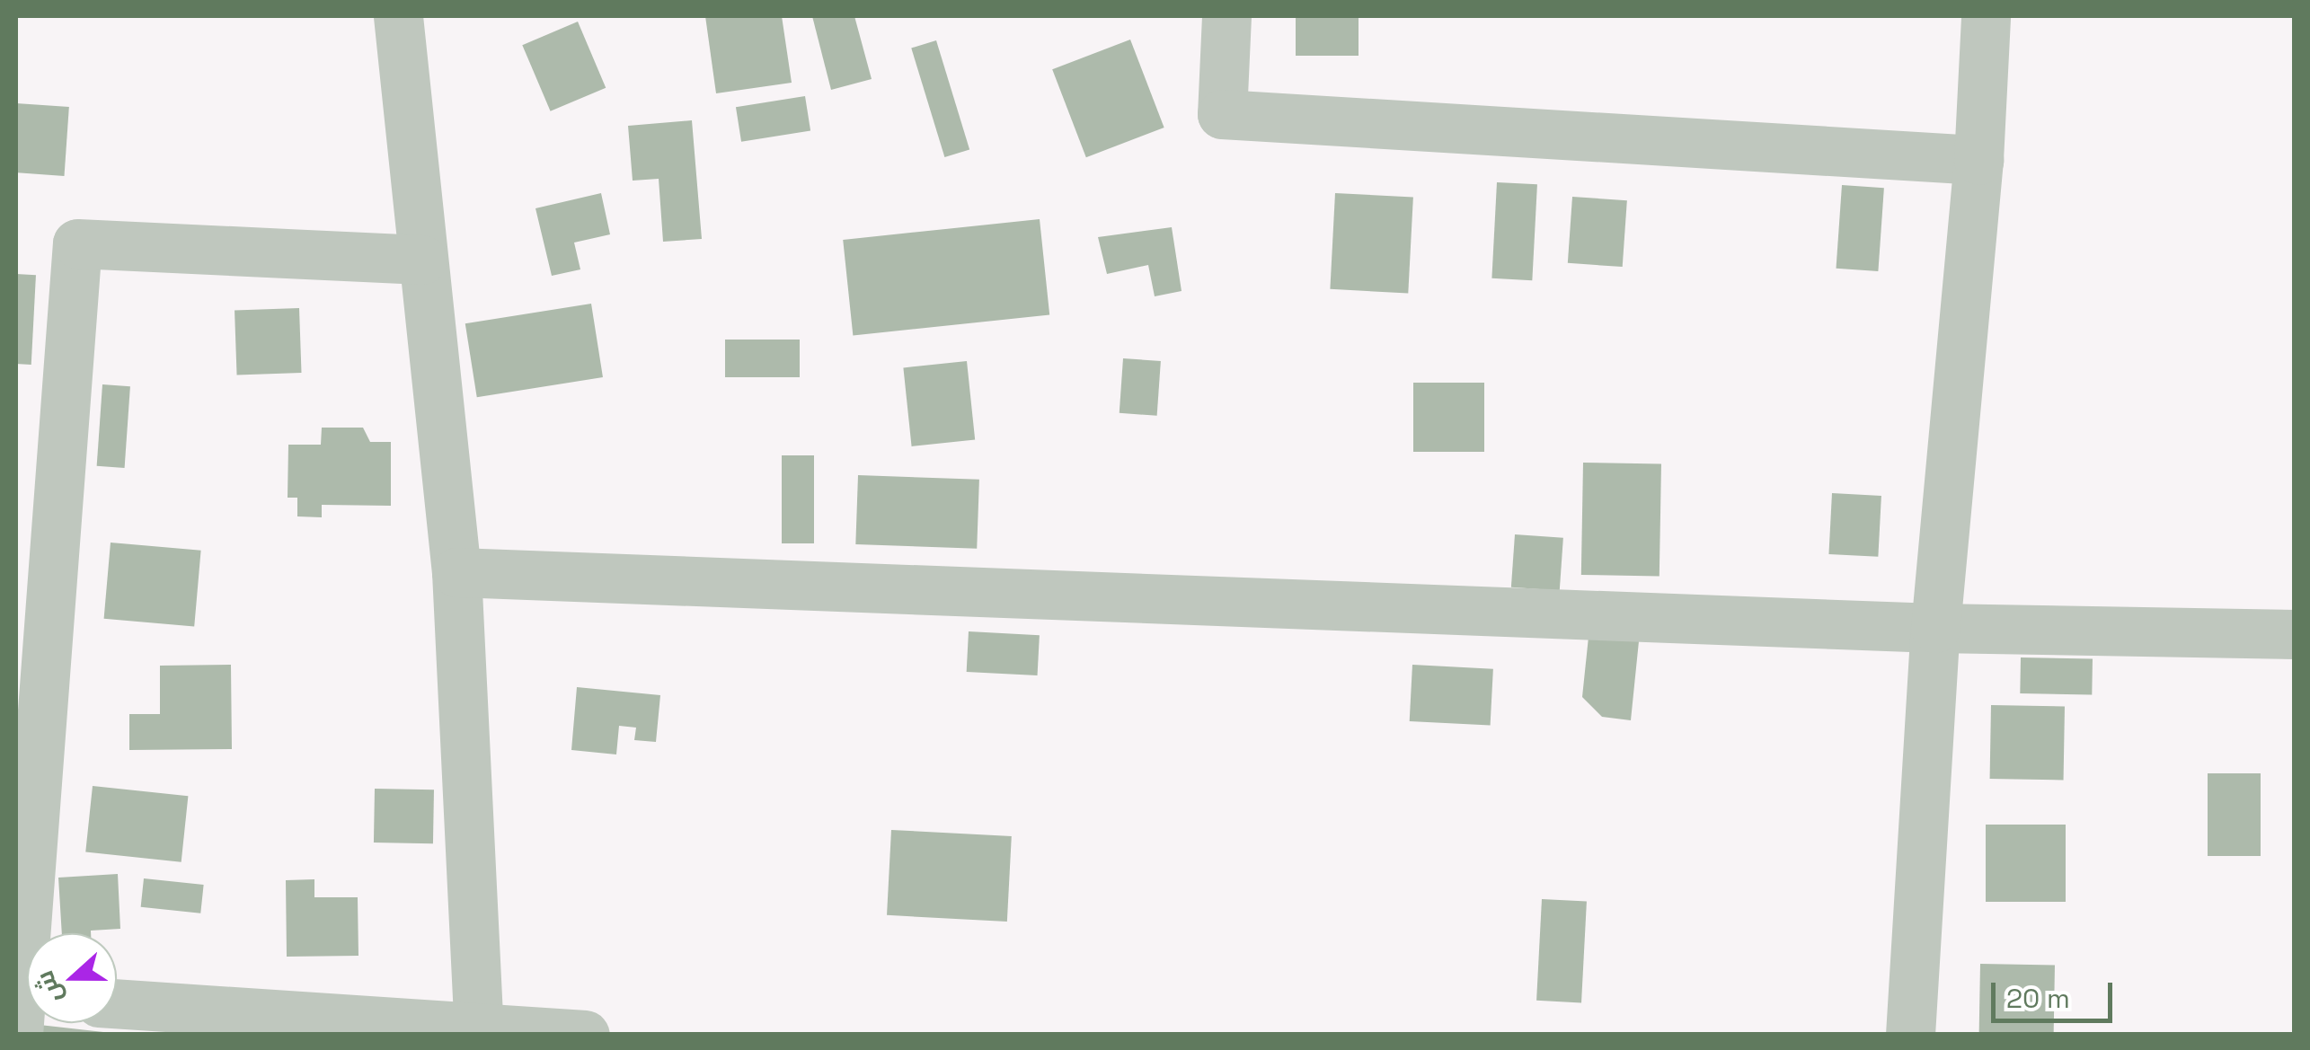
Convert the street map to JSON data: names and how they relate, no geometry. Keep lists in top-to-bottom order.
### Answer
{
  "scale_bar": "20 m",
  "north": "left"
}
